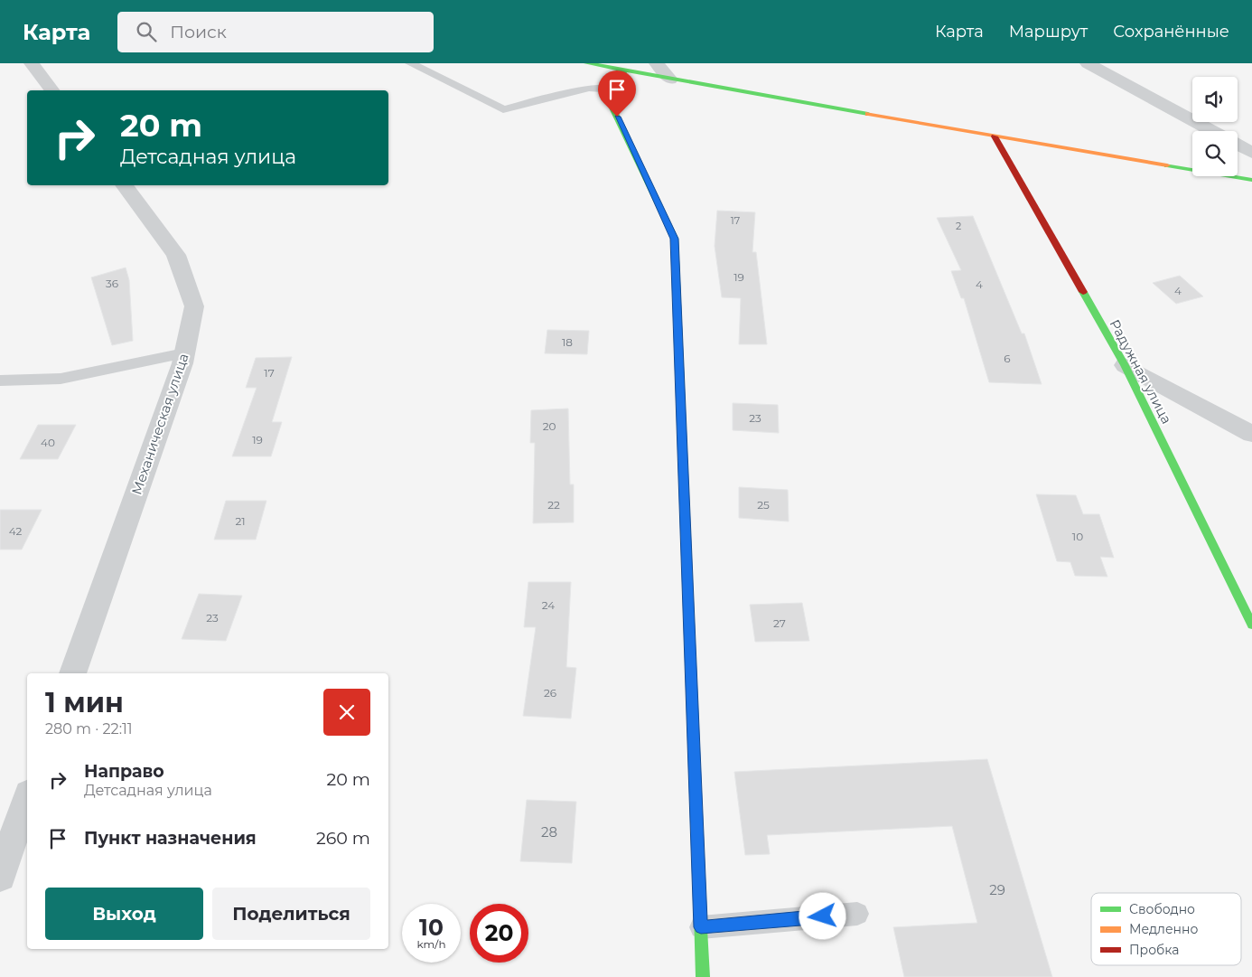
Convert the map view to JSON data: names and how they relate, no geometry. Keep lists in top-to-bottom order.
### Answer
{
  "streets": {
    "street": ["Радужная улица", "Механическая улица"]
  },
  "house_numbers": [
    "17",
    "2",
    "19",
    "36",
    "4",
    "4",
    "18",
    "6",
    "17",
    "23",
    "20",
    "19",
    "40",
    "22",
    "25",
    "21",
    "42",
    "10",
    "24",
    "23",
    "27",
    "26",
    "28",
    "29"
  ],
  "legend": ["Свободно", "Медленно", "Пробка"],
  "page": {
    "header": "Карта",
    "search": "Поиск",
    "nav": ["Карта", "Маршрут", "Сохранённые"],
    "turn": ["20 m", "Детсадная улица"],
    "heading": ["1 мин", "280 m · 22:11"],
    "list": [
      {
        "name": "Направо",
        "note": "Детсадная улица",
        "value": "20 m"
      },
      {
        "name": "Пункт назначения",
        "value": "260 m"
      }
    ],
    "buttons": ["Выход", "Поделиться"],
    "speed": "10 km/h",
    "limit": "20"
  }
}
